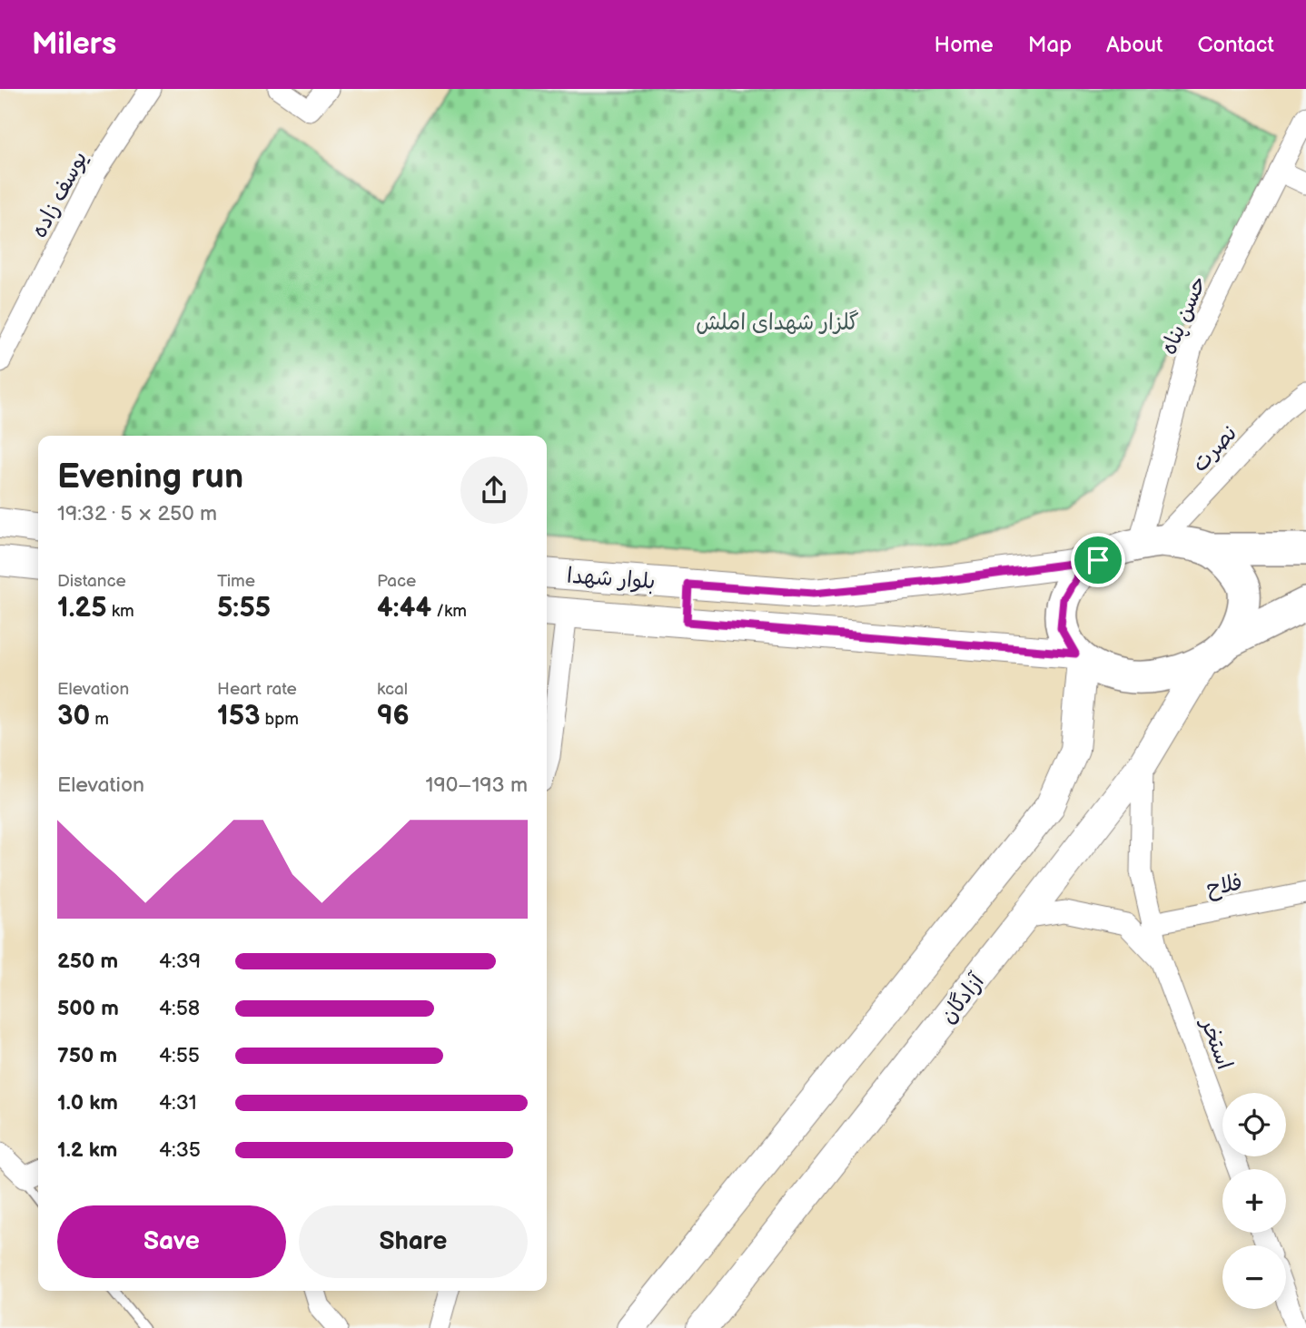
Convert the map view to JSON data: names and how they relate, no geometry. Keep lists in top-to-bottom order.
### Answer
{
  "streets": {
    "main road": ["بلوار شهدا", "آزادگان"],
    "street": [
      "یوسف زاده",
      "حسن پناه",
      "نصرت",
      "فلاح",
      "استخر"
    ]
  },
  "crossings": [
    ["حسن پناه", "نصرت"],
    ["حسن پناه", "بلوار شهدا"],
    ["حسن پناه", "آزادگان"],
    ["نصرت", "بلوار شهدا"],
    ["نصرت", "آزادگان"],
    ["بلوار شهدا", "آزادگان"],
    ["فلاح", "استخر"],
    ["آزادگان", "استخر"]
  ],
  "parks": ["گلزار شهدای املش"],
  "page": {
    "header": "Milers",
    "nav": [
      "Home",
      "Map",
      "About",
      "Contact"
    ],
    "heading": ["Evening run", "19:32 · 5 × 250 m"],
    "stats": [
      ["Distance", "1.25 km"],
      ["Time", "5:55"],
      ["Pace", "4:44 /km"],
      ["Elevation", "30 m"],
      ["Heart rate", "153 bpm"],
      ["kcal", "96"]
    ],
    "chart": ["Elevation", "190–193 m"],
    "list": [
      {
        "name": "250 m",
        "note": "4:39"
      },
      {
        "name": "500 m",
        "note": "4:58"
      },
      {
        "name": "750 m",
        "note": "4:55"
      },
      {
        "name": "1.0 km",
        "note": "4:31"
      },
      {
        "name": "1.2 km",
        "note": "4:35"
      }
    ],
    "map_buttons": ["+", "−"],
    "buttons": ["Save", "Share"]
  }
}
